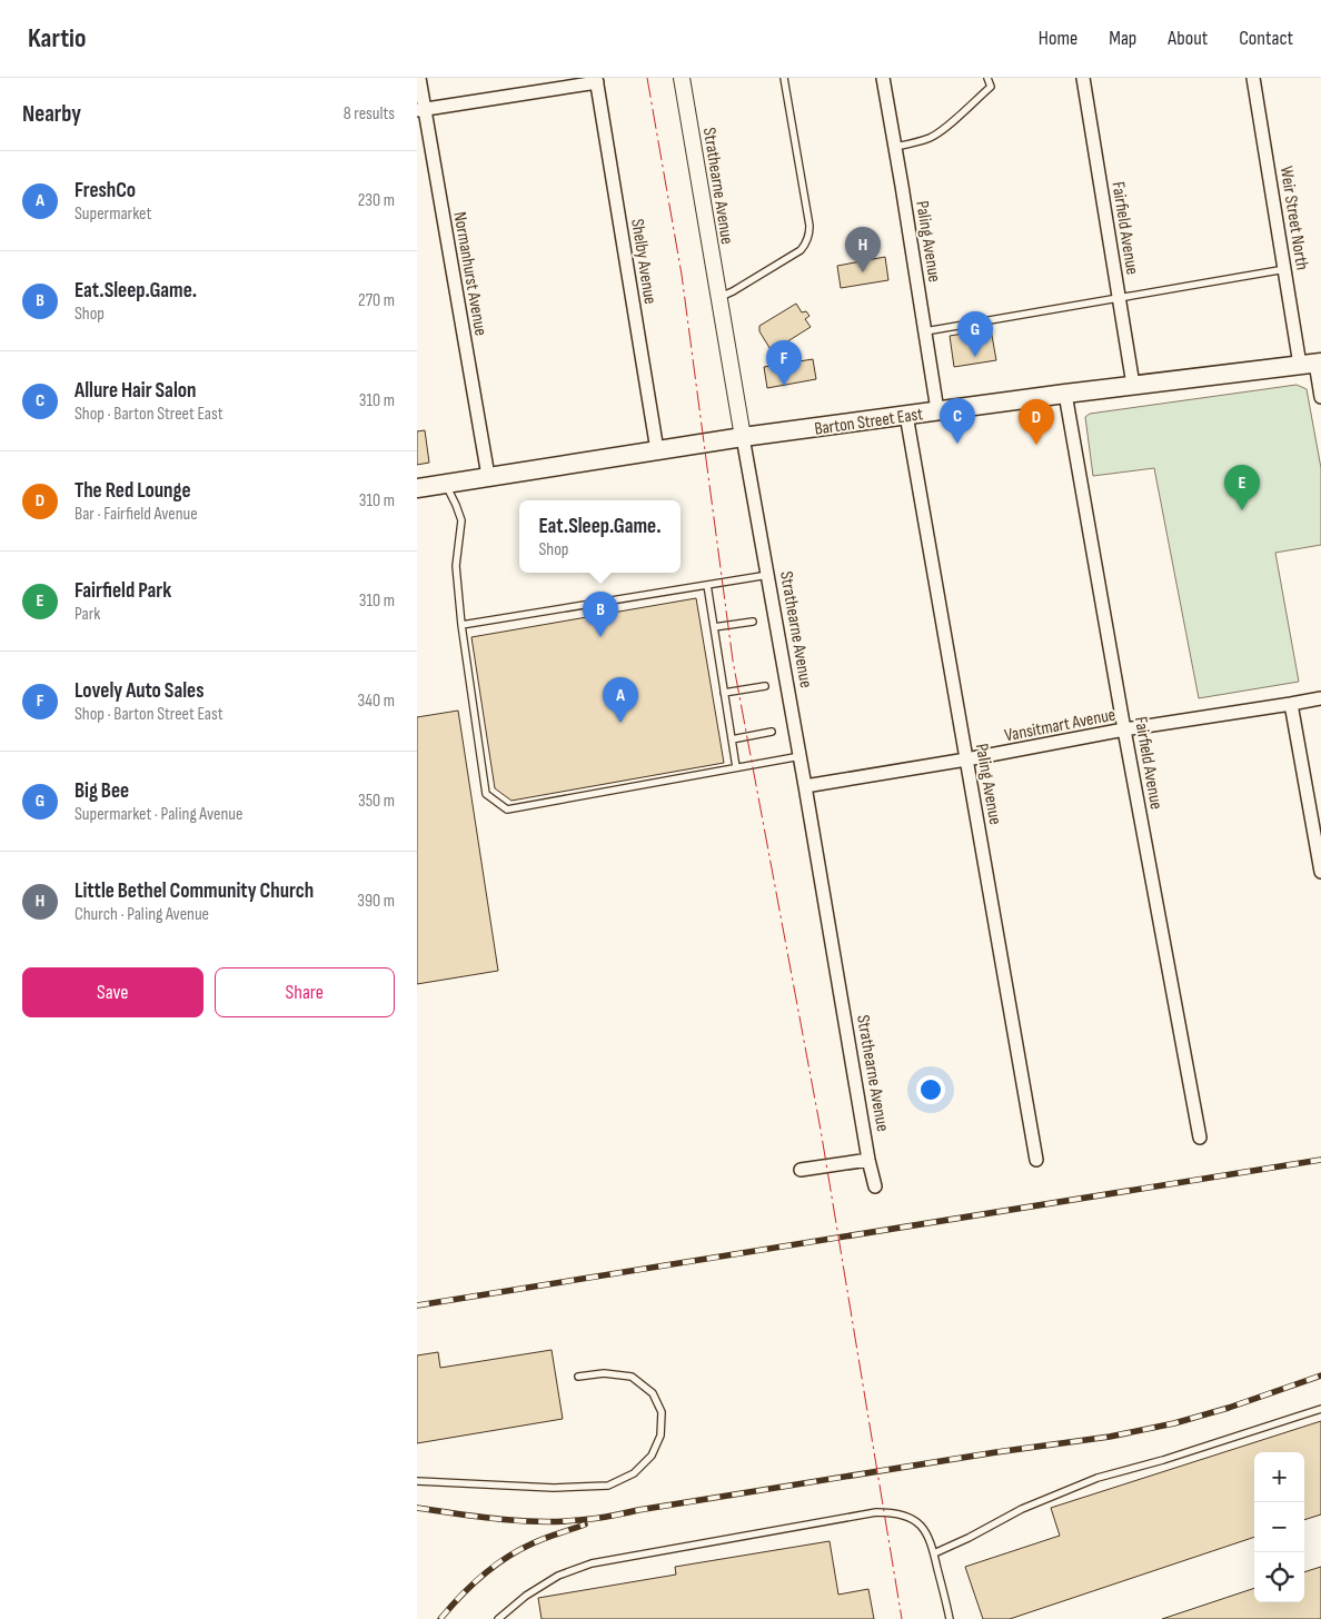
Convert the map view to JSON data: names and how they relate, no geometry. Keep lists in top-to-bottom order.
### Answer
{
  "streets": {
    "main road": ["Barton Street East"],
    "street": [
      "Strathearne Avenue",
      "Weir Street North",
      "Fairfield Avenue",
      "Paling Avenue",
      "Shelby Avenue",
      "Normanhurst Avenue",
      "Vansitmart Avenue"
    ]
  },
  "crossings": [
    ["Strathearne Avenue", "Barton Street East"],
    ["Strathearne Avenue", "Vansitmart Avenue"],
    ["Weir Street North", "Barton Street East"],
    ["Fairfield Avenue", "Barton Street East"],
    ["Fairfield Avenue", "Vansitmart Avenue"],
    ["Paling Avenue", "Barton Street East"],
    ["Paling Avenue", "Vansitmart Avenue"],
    ["Shelby Avenue", "Barton Street East"],
    ["Normanhurst Avenue", "Barton Street East"]
  ],
  "page": {
    "header": "Kartio",
    "nav": [
      "Home",
      "Map",
      "About",
      "Contact"
    ],
    "heading": ["Nearby", "8 results"],
    "list": [
      {
        "mark": "A",
        "name": "FreshCo",
        "note": "Supermarket",
        "value": "230 m"
      },
      {
        "mark": "B",
        "name": "Eat.Sleep.Game.",
        "note": "Shop",
        "value": "270 m"
      },
      {
        "mark": "C",
        "name": "Allure Hair Salon",
        "note": "Shop · Barton Street East",
        "value": "310 m"
      },
      {
        "mark": "D",
        "name": "The Red Lounge",
        "note": "Bar · Fairfield Avenue",
        "value": "310 m"
      },
      {
        "mark": "E",
        "name": "Fairfield Park",
        "note": "Park",
        "value": "310 m"
      },
      {
        "mark": "F",
        "name": "Lovely Auto Sales",
        "note": "Shop · Barton Street East",
        "value": "340 m"
      },
      {
        "mark": "G",
        "name": "Big Bee",
        "note": "Supermarket · Paling Avenue",
        "value": "350 m"
      },
      {
        "mark": "H",
        "name": "Little Bethel Community Church",
        "note": "Church · Paling Avenue",
        "value": "390 m"
      }
    ],
    "pins": [
      "H",
      "G",
      "F",
      "C",
      "D",
      "E",
      "B",
      "A"
    ],
    "popup": ["Eat.Sleep.Game.", "Shop"],
    "buttons": ["Save", "Share"],
    "map_buttons": ["+", "−"]
  }
}
